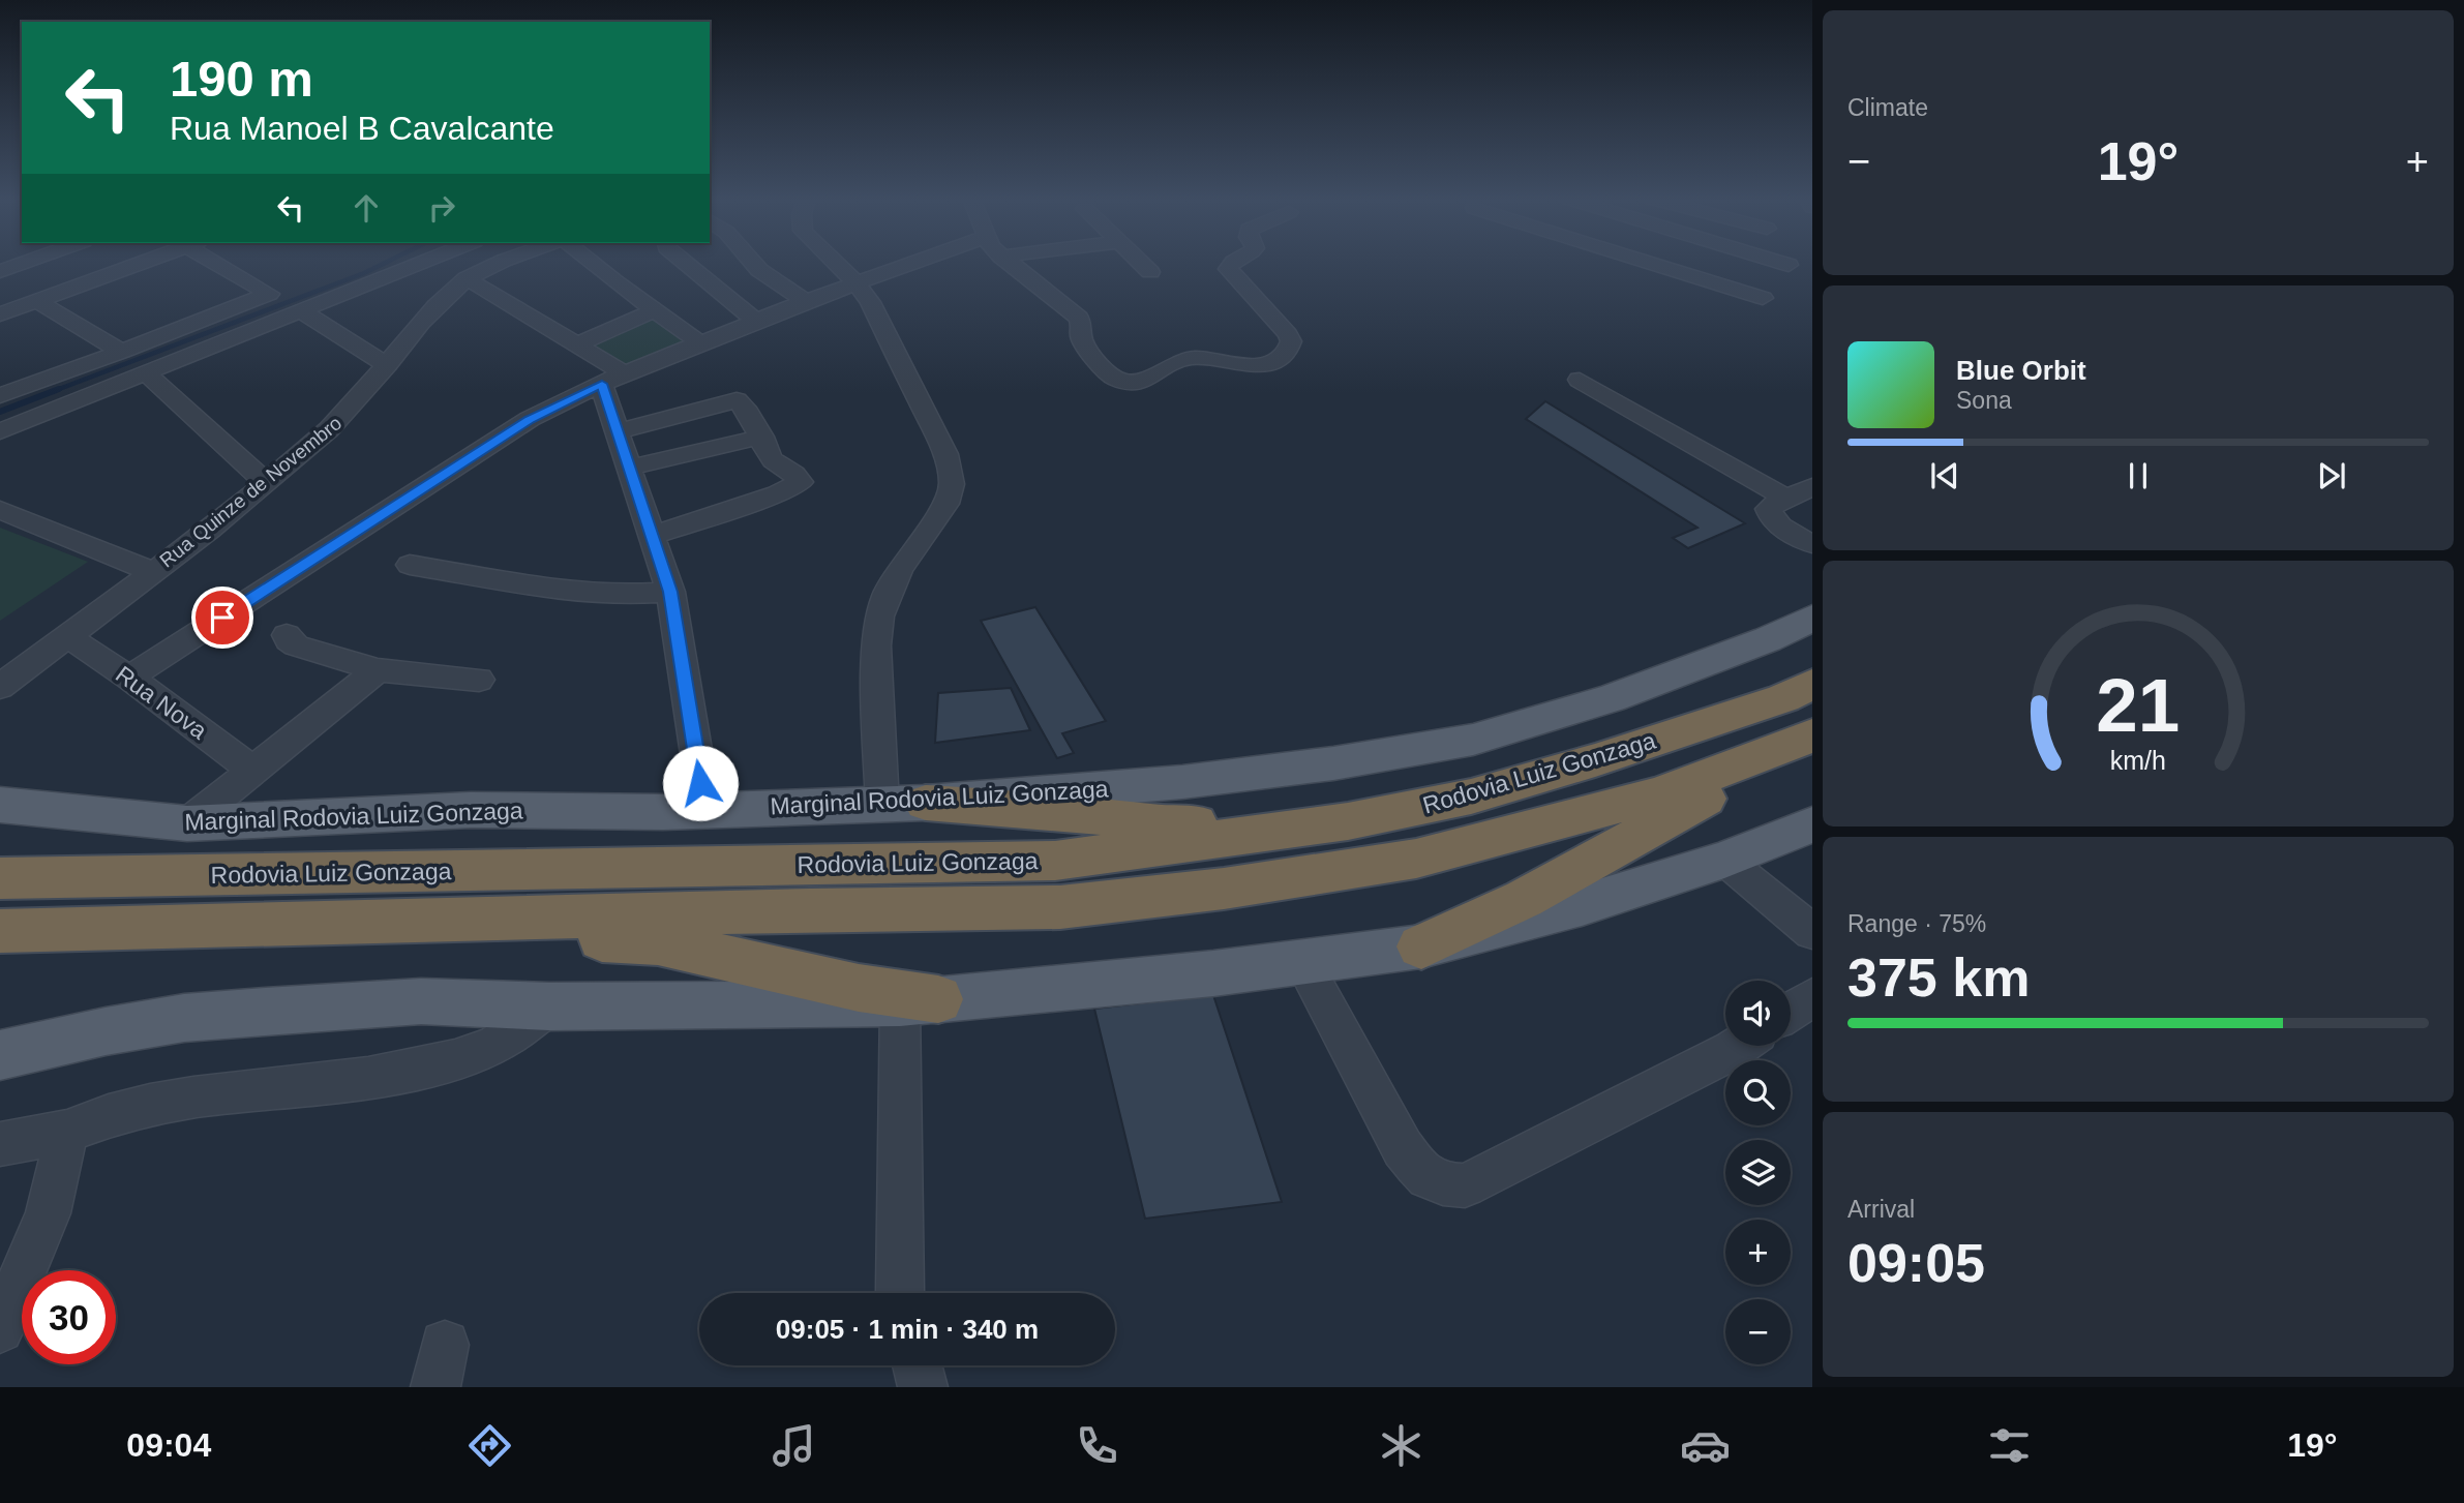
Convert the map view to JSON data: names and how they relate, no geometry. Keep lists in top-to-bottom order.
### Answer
{
  "streets": {
    "highway": ["Rodovia Luiz Gonzaga"],
    "main road": ["Marginal Rodovia Luiz Gonzaga"],
    "street": ["Rua Quinze de Novembro", "Rua Nova"]
  },
  "crossings": [
    ["Rua Quinze de Novembro", "Rua Nova"]
  ],
  "page": {
    "tile": [
      "Climate",
      ["Range · 75%", "375 km"],
      ["Arrival", "09:05"]
    ],
    "turn": ["190 m", "Rua Manoel B Cavalcante"],
    "heat": ["−", "19°", "+"],
    "song": ["Blue Orbit", "Sona"],
    "map_buttons": ["+", "−"],
    "limit": "30",
    "trip": "09:05 · 1 min · 340 m",
    "tabs": ["09:04", "19°"],
    "gauge": ["21", "km/h"]
  }
}
